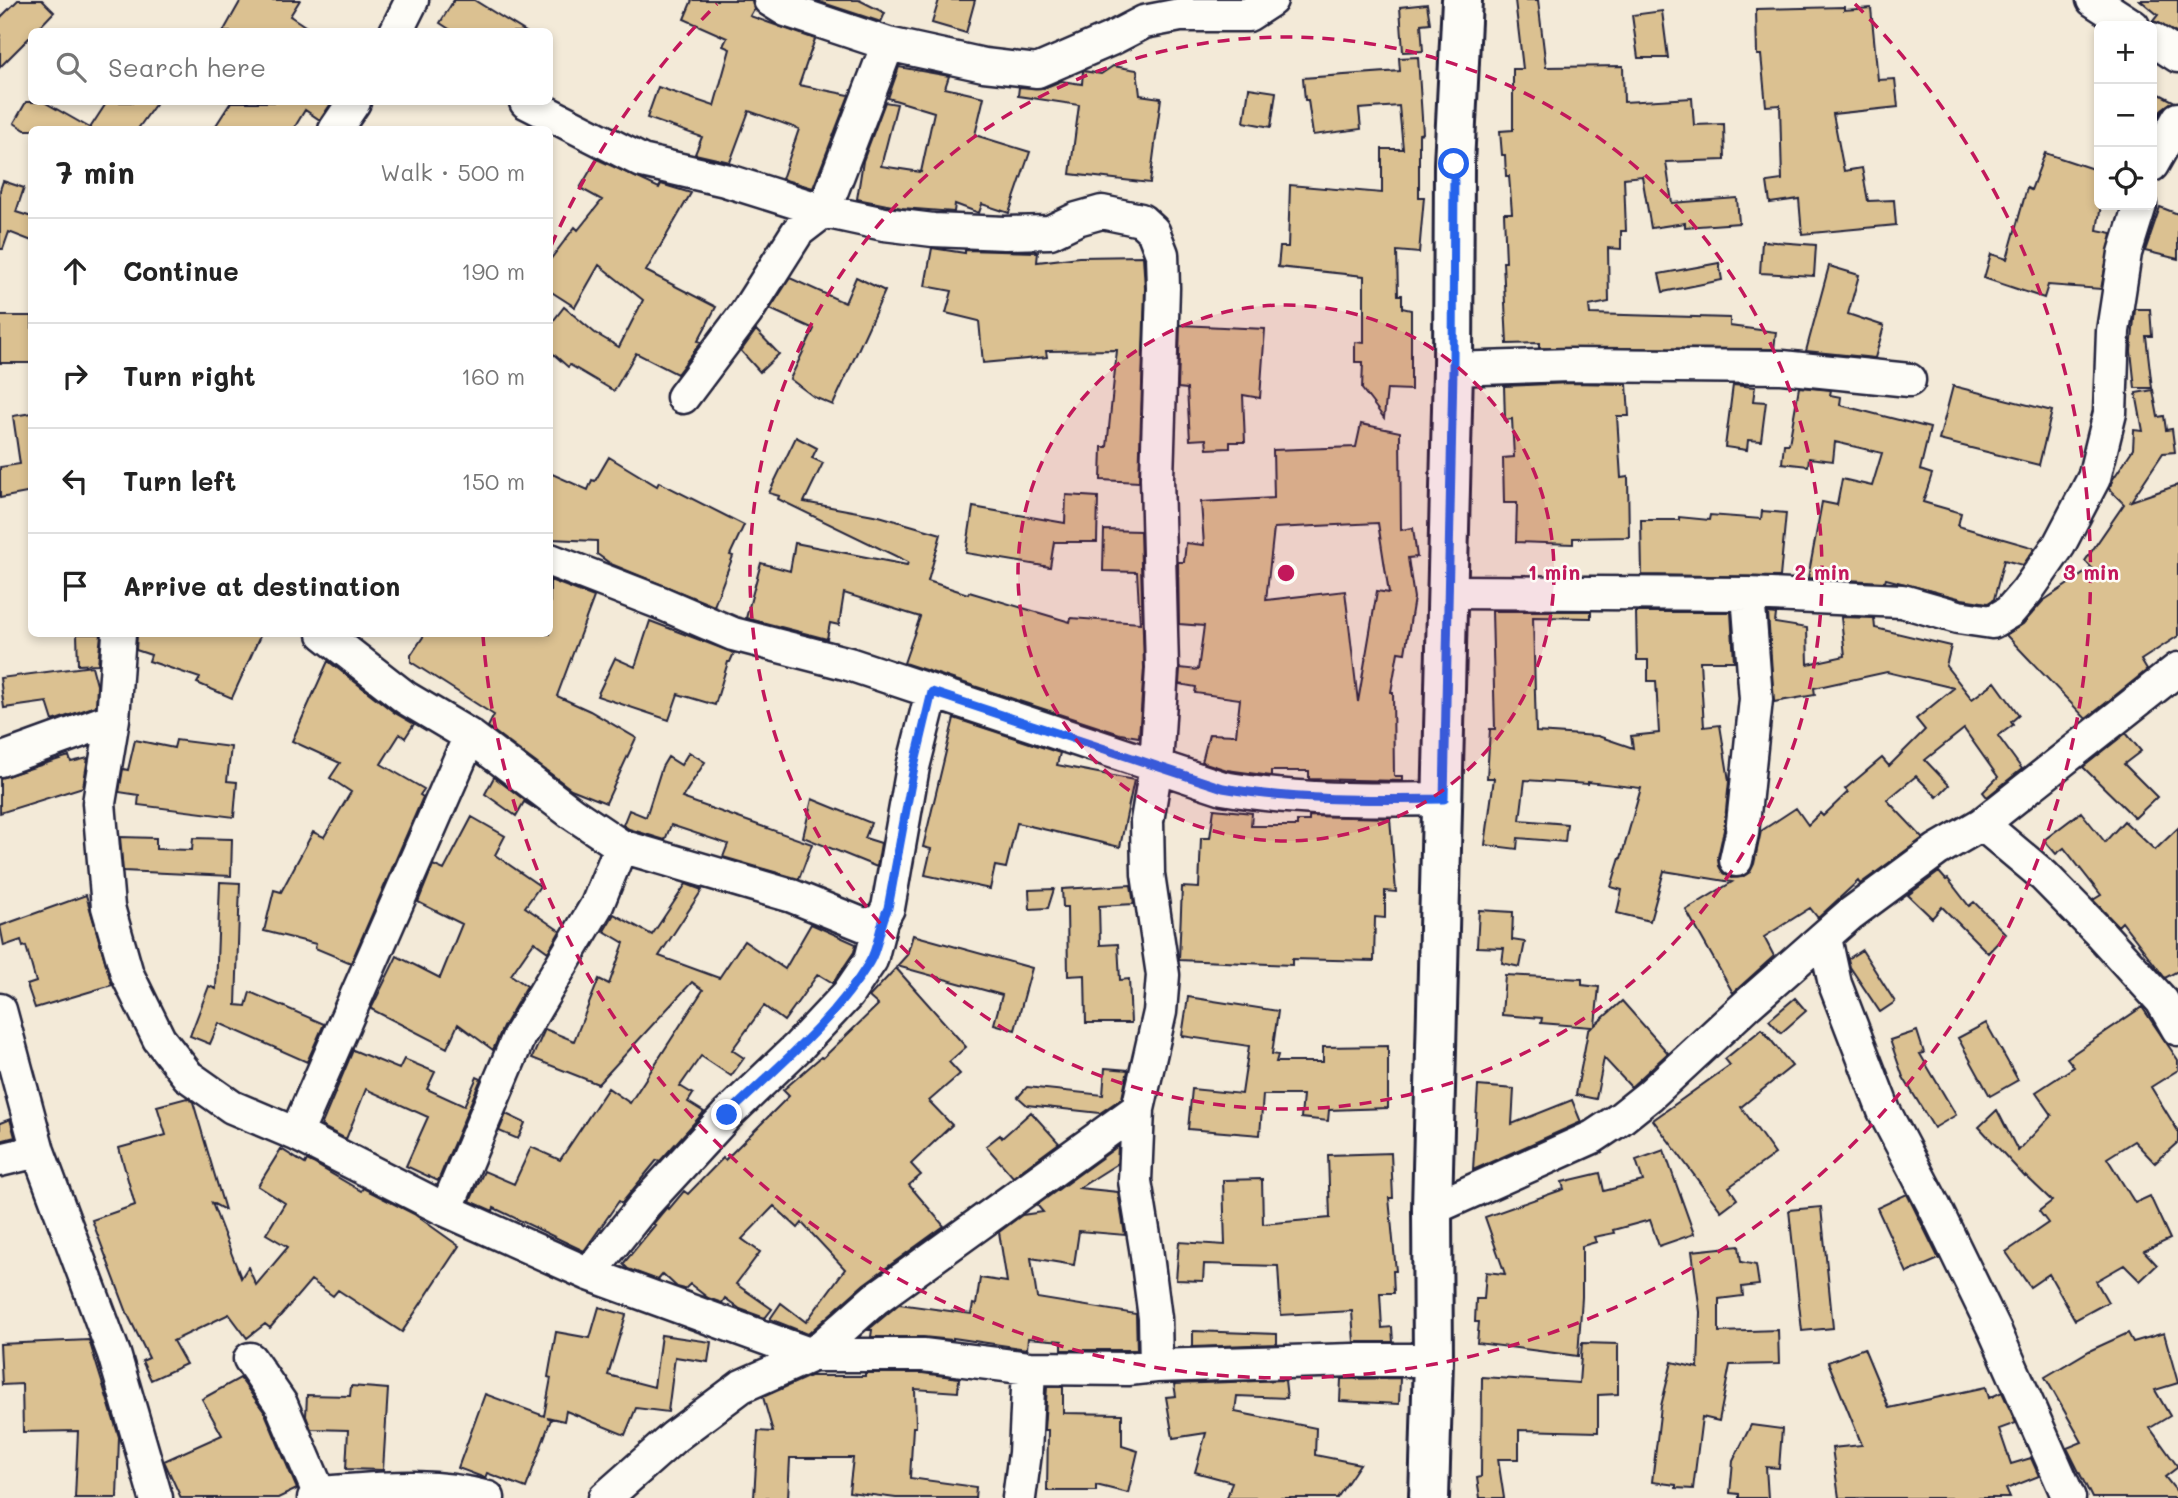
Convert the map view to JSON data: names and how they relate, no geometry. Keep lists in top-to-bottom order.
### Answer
{
  "page": {
    "map_buttons": ["+", "−"],
    "search": "Search here",
    "heading": ["7 min", "Walk · 500 m"],
    "list": [
      ["Continue", "190 m"],
      ["Turn right", "160 m"],
      ["Turn left", "150 m"],
      "Arrive at destination"
    ]
  },
  "rings": ["1 min", "2 min", "3 min"]
}
